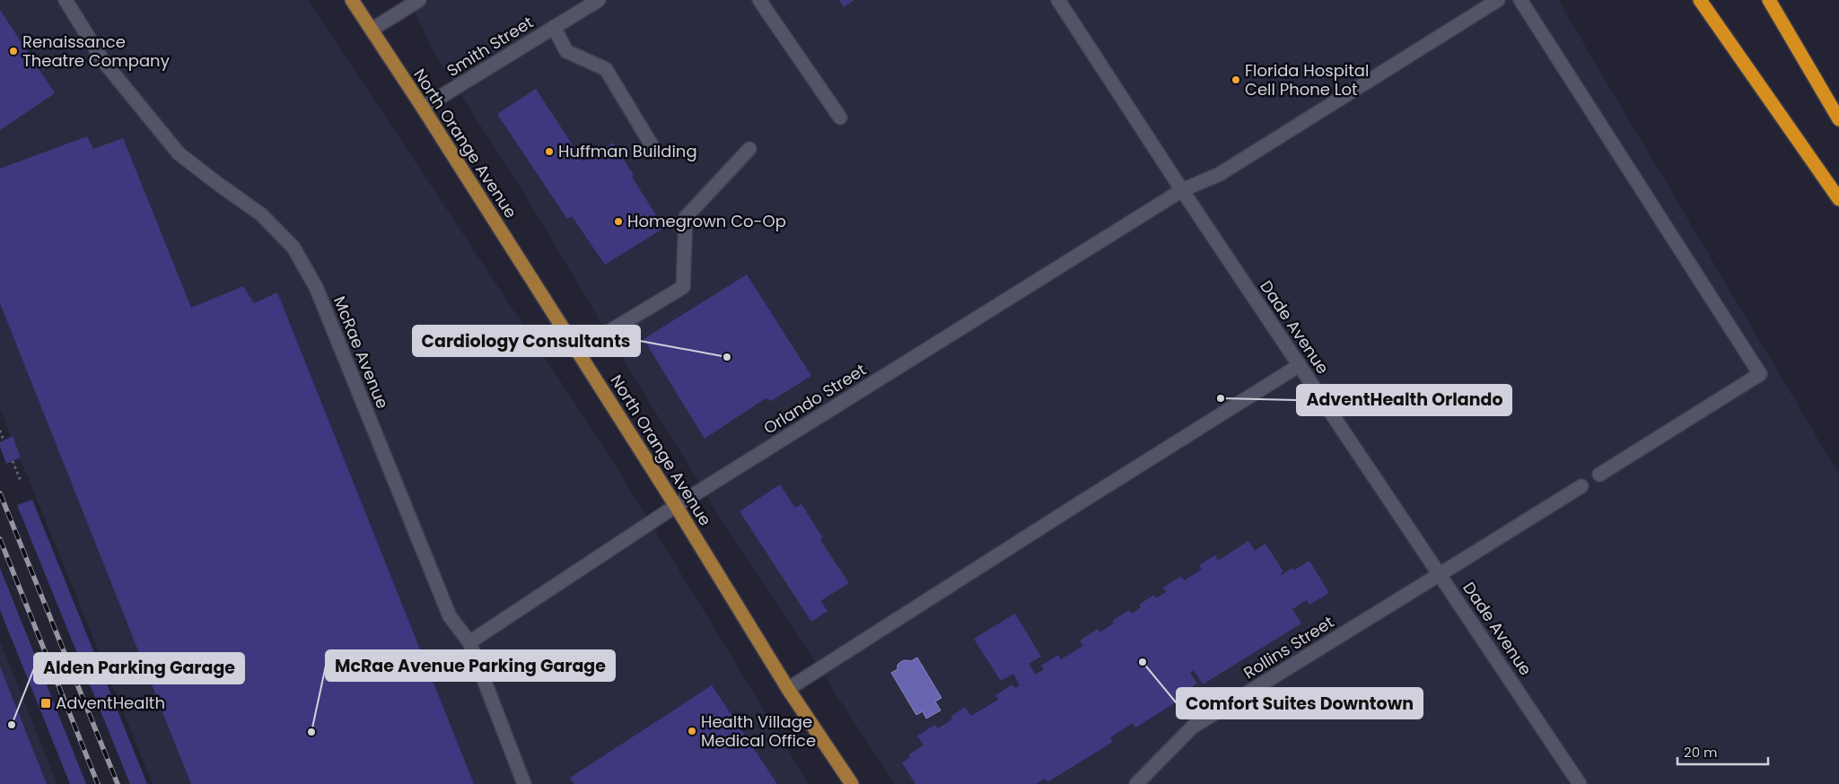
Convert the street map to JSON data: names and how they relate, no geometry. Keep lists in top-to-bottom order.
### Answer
{
  "streets": {
    "main road": ["North Orange Avenue"],
    "street": [
      "Smith Street",
      "Dade Avenue",
      "McRae Avenue",
      "Orlando Street",
      "Rollins Street"
    ]
  },
  "crossings": [
    ["Smith Street", "North Orange Avenue"],
    ["North Orange Avenue", "Orlando Street"],
    ["Dade Avenue", "Orlando Street"],
    ["Dade Avenue", "Rollins Street"],
    ["McRae Avenue", "Orlando Street"]
  ],
  "places": {
    "other": [
      "Renaissance Theatre Company",
      "Florida Hospital Cell Phone Lot",
      "Huffman Building",
      "Homegrown Co-Op",
      "Cardiology Consultants",
      "AdventHealth Orlando",
      "Comfort Suites Downtown",
      "Alden Parking Garage",
      "Health Village Medical Office",
      "McRae Avenue Parking Garage"
    ],
    "transit": ["AdventHealth"]
  },
  "scale_bar": "20 m"
}
